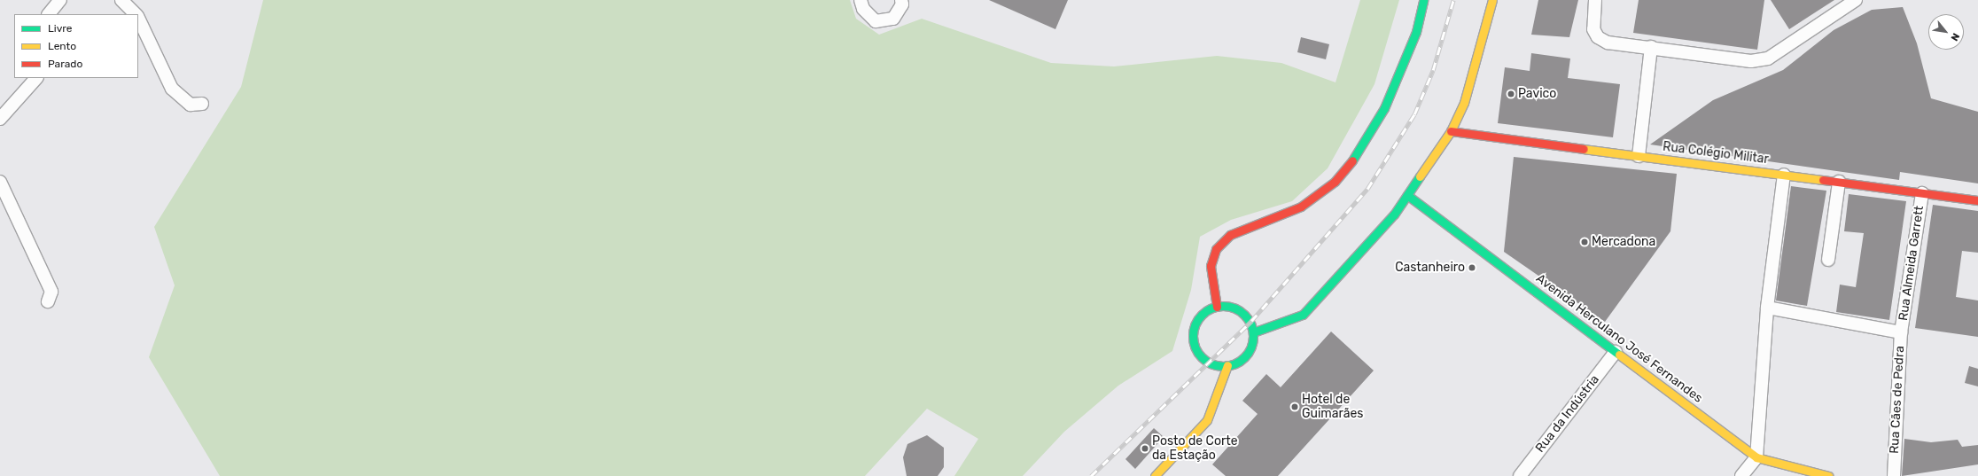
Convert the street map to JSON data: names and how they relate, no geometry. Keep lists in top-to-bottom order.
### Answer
{
  "streets": {
    "street": [
      "Rua Colégio Militar",
      "Rua Almeida Garrett",
      "Avenida Herculano José Fernandes",
      "Rua Cães de Pedra",
      "Rua da Indústria"
    ]
  },
  "crossings": [
    ["Rua Colégio Militar", "Rua Almeida Garrett"],
    ["Rua Almeida Garrett", "Rua Cães de Pedra"],
    ["Avenida Herculano José Fernandes", "Rua da Indústria"]
  ],
  "places": [
    "Pavico",
    "Mercadona",
    "Castanheiro",
    "Hotel de Guimarães",
    "Posto de Corte da Estação"
  ],
  "legend": ["Livre", "Lento", "Parado"],
  "north": "bottom right"
}
